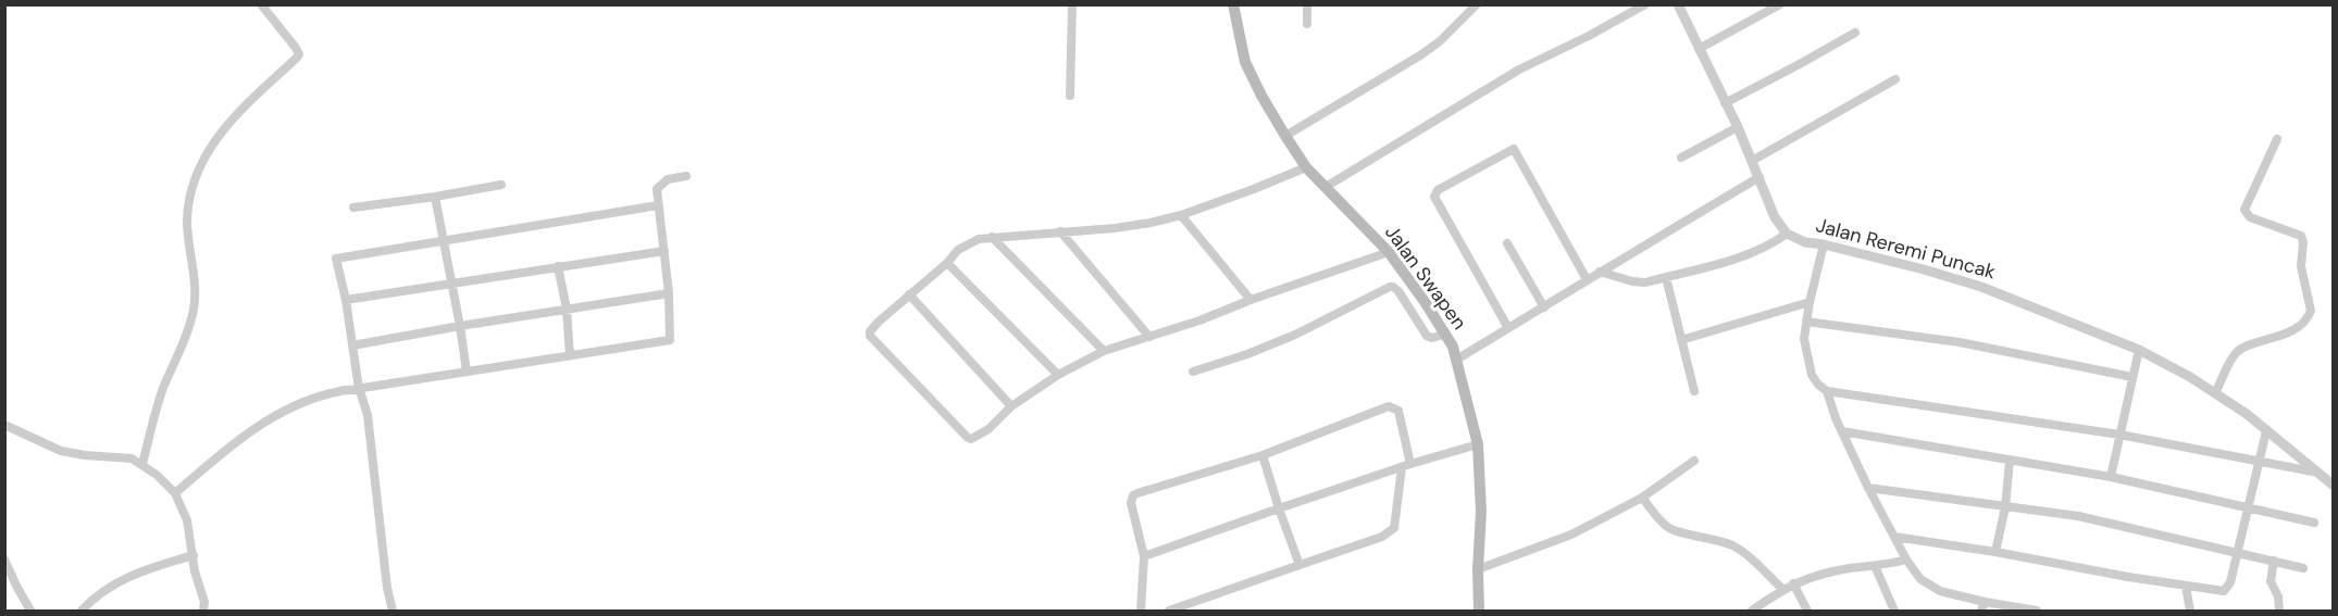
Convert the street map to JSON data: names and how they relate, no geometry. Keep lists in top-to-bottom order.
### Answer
{
  "streets": {
    "main road": ["Jalan Swapen"],
    "street": ["Jalan Reremi Puncak"]
  }
}
